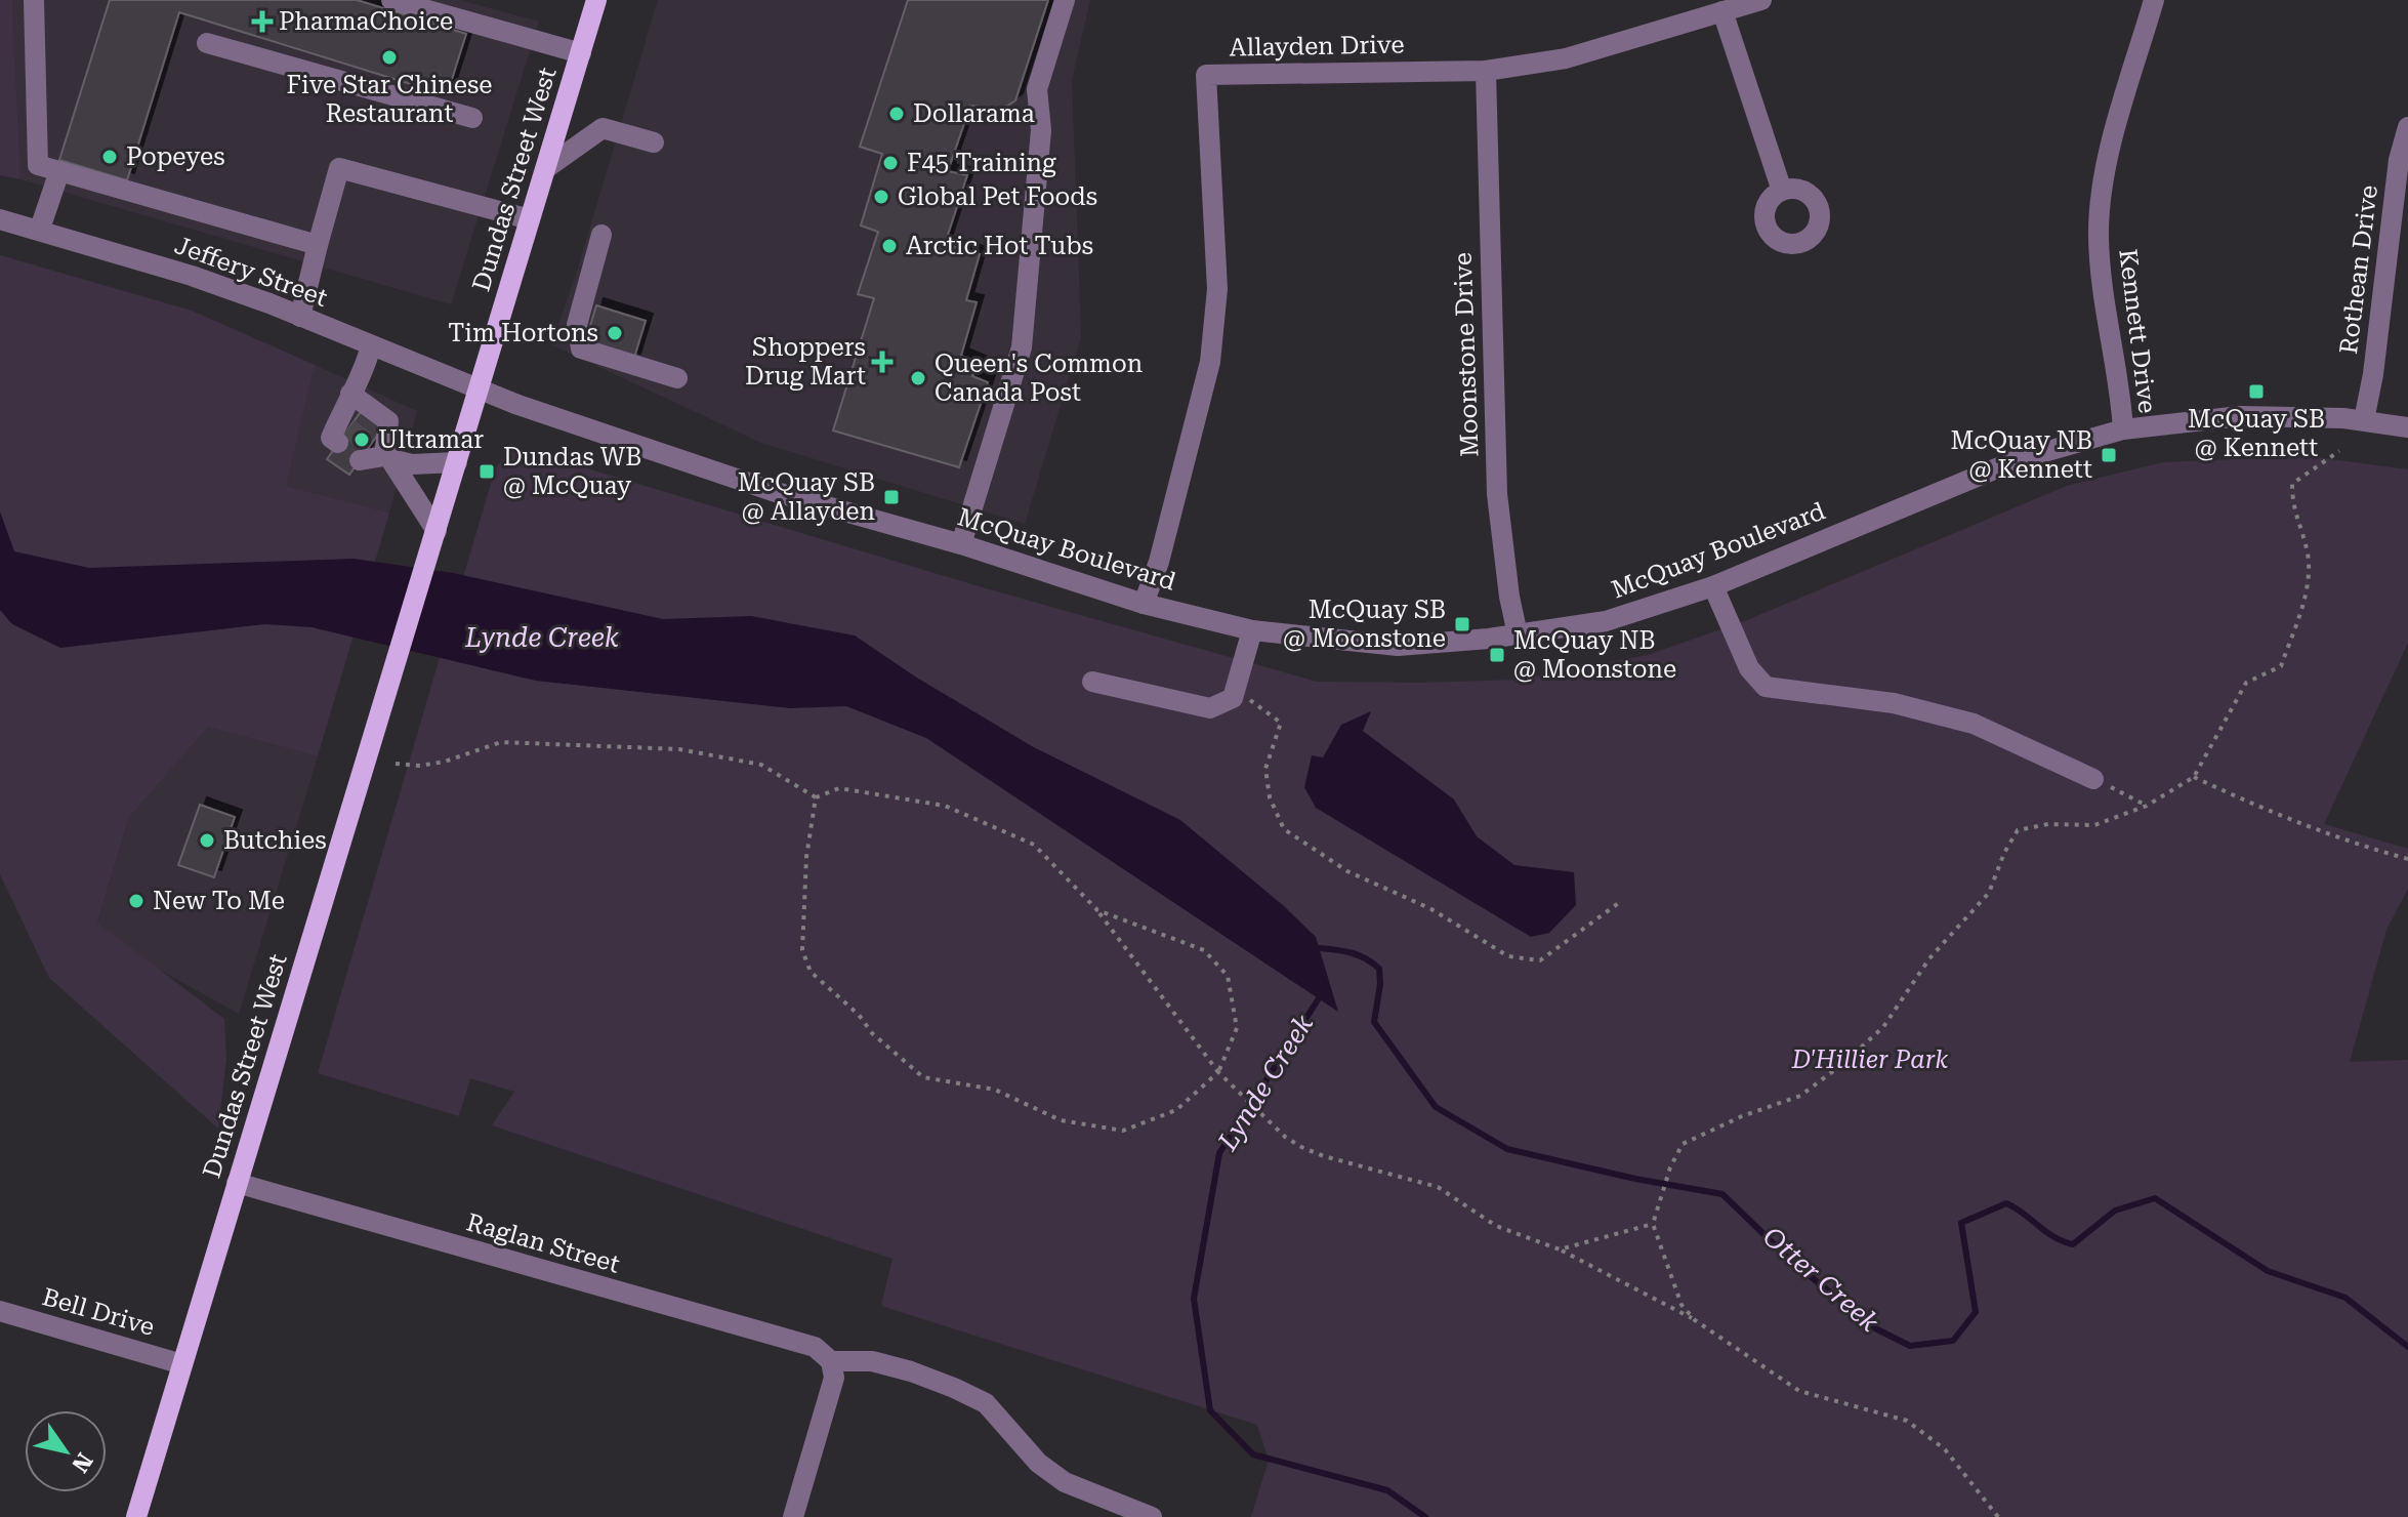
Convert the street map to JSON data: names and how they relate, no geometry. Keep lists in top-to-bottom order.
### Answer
{
  "streets": {
    "main road": ["Dundas Street West"],
    "street": [
      "Allayden Drive",
      "Rothean Drive",
      "Jeffery Street",
      "Kennett Drive",
      "Moonstone Drive",
      "McQuay Boulevard",
      "Raglan Street",
      "Bell Drive"
    ]
  },
  "crossings": [
    ["Allayden Drive", "Moonstone Drive"],
    ["Allayden Drive", "McQuay Boulevard"],
    ["Dundas Street West", "Jeffery Street"],
    ["Dundas Street West", "McQuay Boulevard"],
    ["Dundas Street West", "Raglan Street"],
    ["Dundas Street West", "Bell Drive"],
    ["Rothean Drive", "McQuay Boulevard"],
    ["Jeffery Street", "McQuay Boulevard"],
    ["Kennett Drive", "McQuay Boulevard"],
    ["Moonstone Drive", "McQuay Boulevard"]
  ],
  "water": ["Lynde Creek", "Otter Creek"],
  "parks": ["D'Hillier Park"],
  "places": {
    "health": ["PharmaChoice", "Shoppers Drug Mart"],
    "other": [
      "Five Star Chinese Restaurant",
      "Dollarama",
      "Popeyes",
      "F45 Training",
      "Global Pet Foods",
      "Arctic Hot Tubs",
      "Tim Hortons",
      "Queen's Common Canada Post",
      "Ultramar",
      "Butchies",
      "New To Me"
    ],
    "transit": [
      "McQuay SB @ Kennett",
      "McQuay NB @ Kennett",
      "Dundas WB @ McQuay",
      "McQuay SB @ Allayden",
      "McQuay SB @ Moonstone",
      "McQuay NB @ Moonstone"
    ]
  },
  "north": "bottom right"
}
